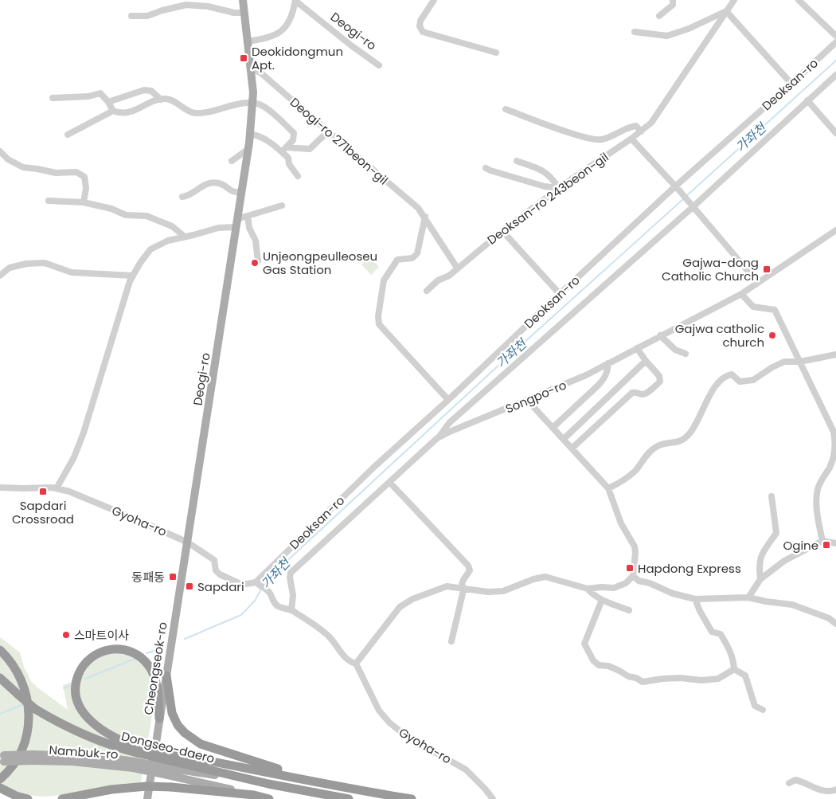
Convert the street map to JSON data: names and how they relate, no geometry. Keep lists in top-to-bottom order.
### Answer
{
  "streets": {
    "highway": ["Dongseo-daero"],
    "main road": ["Deogi-ro", "Cheongseok-ro", "Nambuk-ro"],
    "street": [
      "Deoksan-ro",
      "Deogi-ro 271beon-gil",
      "Deoksan-ro 243beon-gil",
      "Songpo-ro",
      "Gyoha-ro"
    ]
  },
  "crossings": [
    ["Deogi-ro", "Deogi-ro 271beon-gil"],
    ["Deogi-ro", "Gyoha-ro"],
    ["Deogi-ro", "Cheongseok-ro"],
    ["Deoksan-ro", "Songpo-ro"],
    ["Deoksan-ro", "Gyoha-ro"],
    ["Deogi-ro 271beon-gil", "Deoksan-ro 243beon-gil"],
    ["Songpo-ro", "Gyoha-ro"],
    ["Gyoha-ro", "Cheongseok-ro"],
    ["Dongseo-daero", "Nambuk-ro"]
  ],
  "water": ["가좌천"],
  "places": {
    "transit": [
      "Deokidongmun Apt.",
      "Gajwa-dong Catholic Church",
      "Sapdari Crossroad",
      "Ogine",
      "Hapdong Express",
      "동패동",
      "Sapdari"
    ],
    "other": ["Unjeongpeulleoseu Gas Station", "Gajwa catholic church", "스마트이사"]
  }
}
